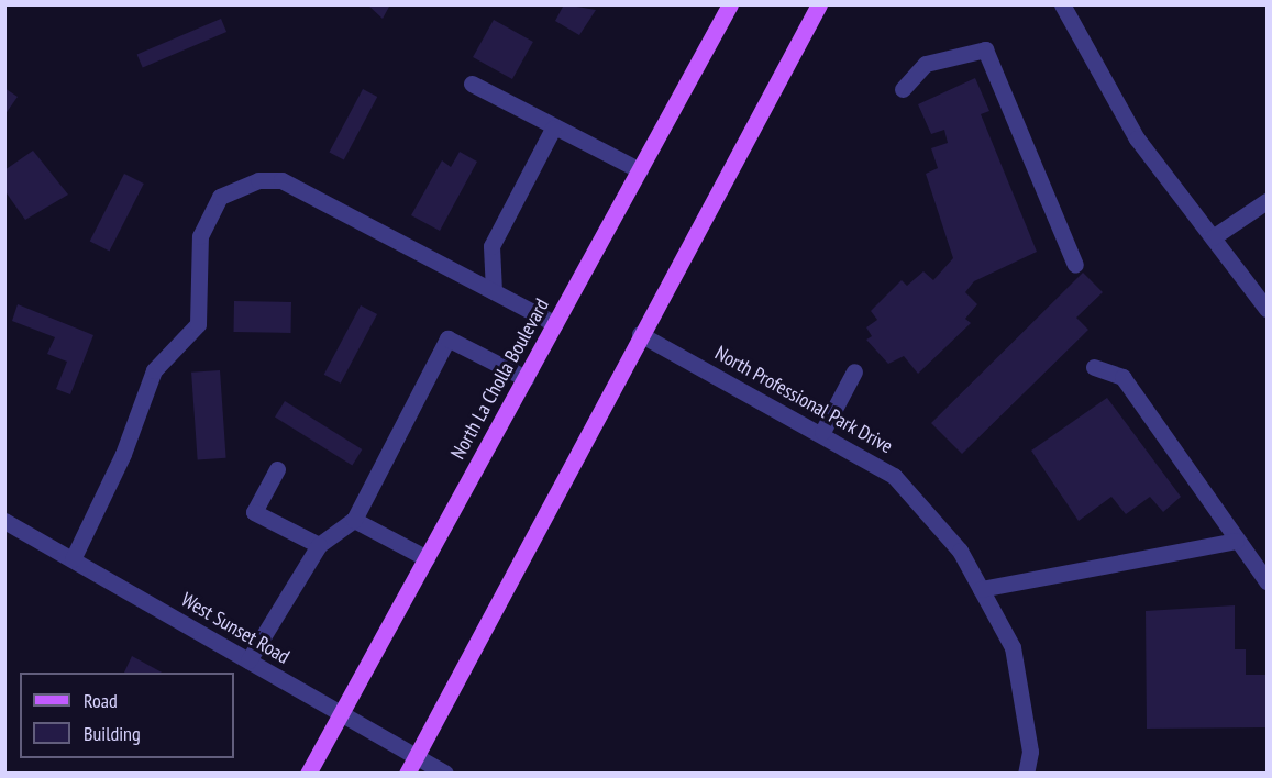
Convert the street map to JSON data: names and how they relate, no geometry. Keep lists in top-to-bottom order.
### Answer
{
  "streets": {
    "main road": ["North La Cholla Boulevard"],
    "street": ["North Professional Park Drive", "West Sunset Road"]
  },
  "crossings": [
    ["North La Cholla Boulevard", "West Sunset Road"]
  ],
  "legend": ["Road", "Building"]
}
